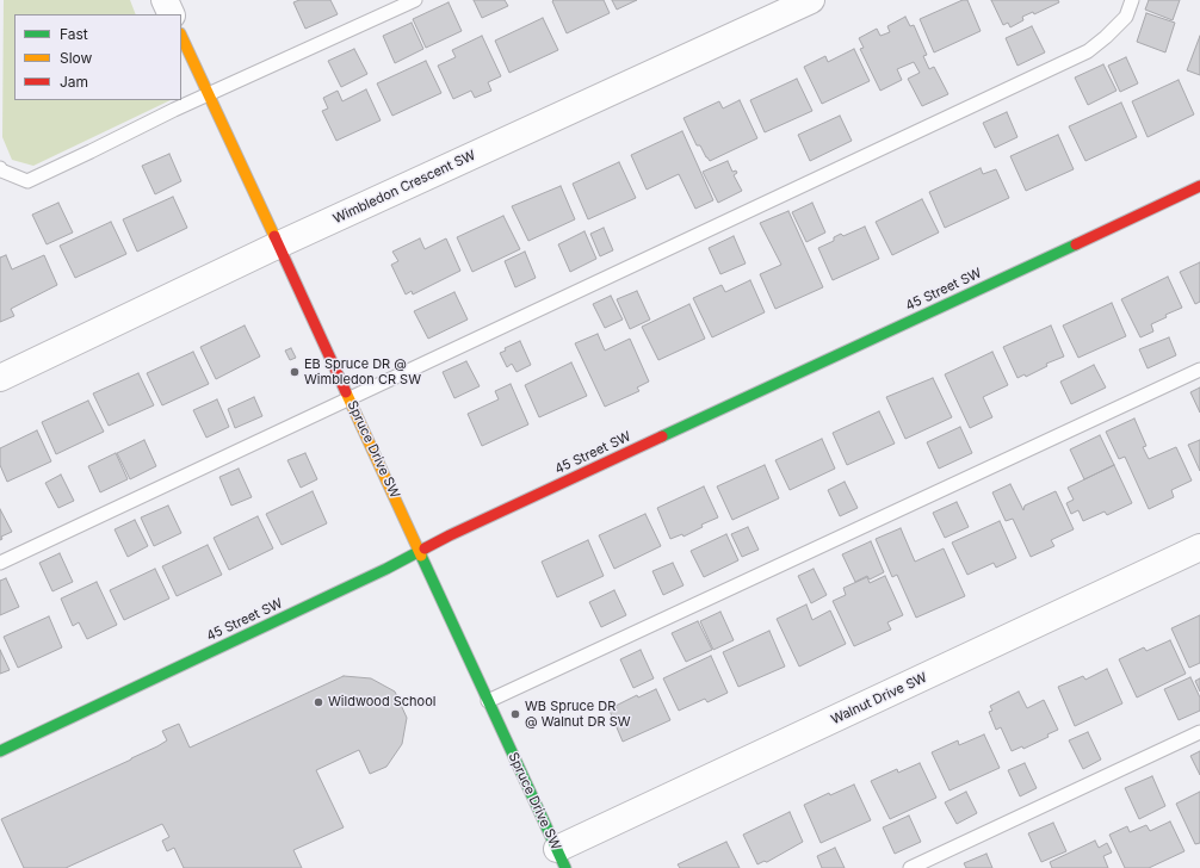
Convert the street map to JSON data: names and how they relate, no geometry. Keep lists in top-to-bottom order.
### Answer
{
  "streets": {
    "street": [
      "Wimbledon Crescent SW",
      "45 Street SW",
      "Spruce Drive SW",
      "Walnut Drive SW"
    ]
  },
  "crossings": [
    ["Wimbledon Crescent SW", "Spruce Drive SW"],
    ["45 Street SW", "Spruce Drive SW"],
    ["Spruce Drive SW", "Walnut Drive SW"]
  ],
  "places": ["EB Spruce DR @ Wimbledon CR SW", "Wildwood School", "WB Spruce DR @ Walnut DR SW"],
  "legend": ["Fast", "Slow", "Jam"]
}
